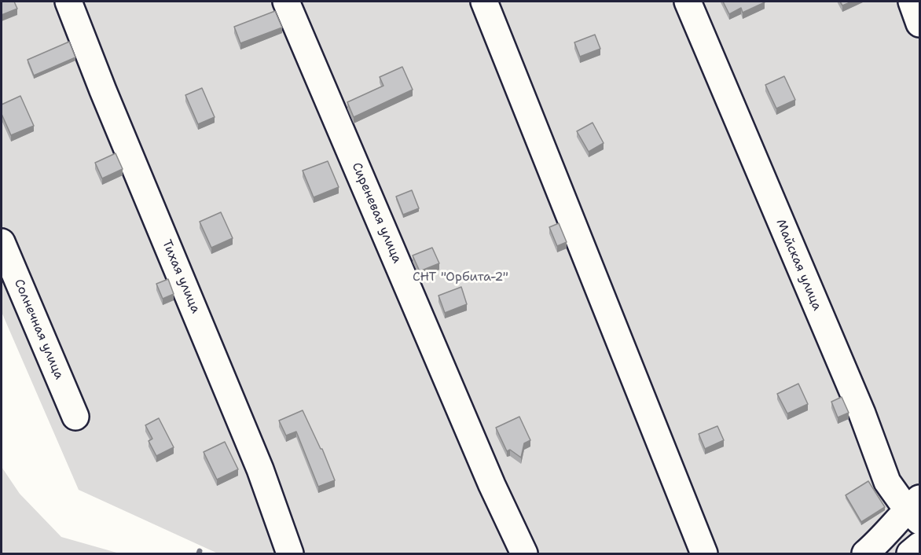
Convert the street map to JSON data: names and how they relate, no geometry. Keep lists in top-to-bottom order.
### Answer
{
  "streets": {
    "street": [
      "Сиреневая улица",
      "Майская улица",
      "Тихая улица",
      "Солнечная улица"
    ]
  },
  "parks": ["СНТ \"Орбита-2\""]
}
